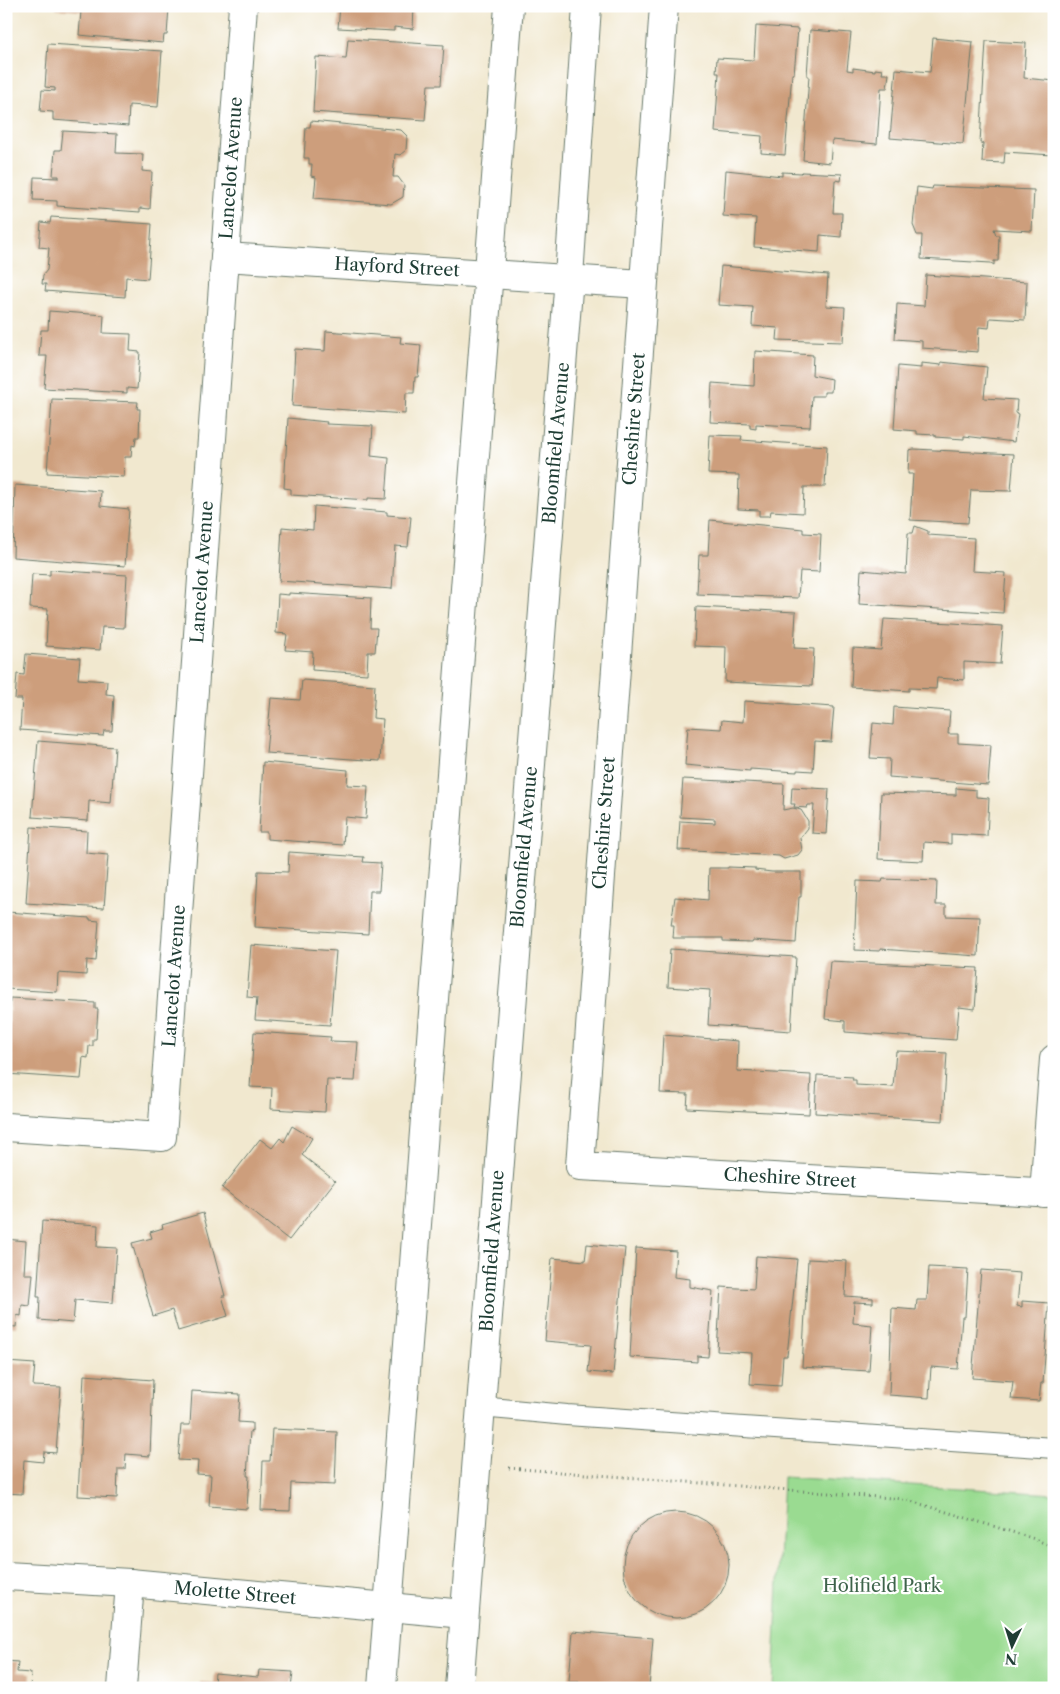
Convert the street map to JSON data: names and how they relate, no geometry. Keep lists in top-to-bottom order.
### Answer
{
  "streets": {
    "street": [
      "Lancelot Avenue",
      "Hayford Street",
      "Cheshire Street",
      "Bloomfield Avenue",
      "Molette Street"
    ]
  },
  "crossings": [
    ["Lancelot Avenue", "Hayford Street"],
    ["Hayford Street", "Cheshire Street"],
    ["Hayford Street", "Bloomfield Avenue"],
    ["Bloomfield Avenue", "Molette Street"]
  ],
  "parks": ["Holifield Park"],
  "north": "bottom"
}
